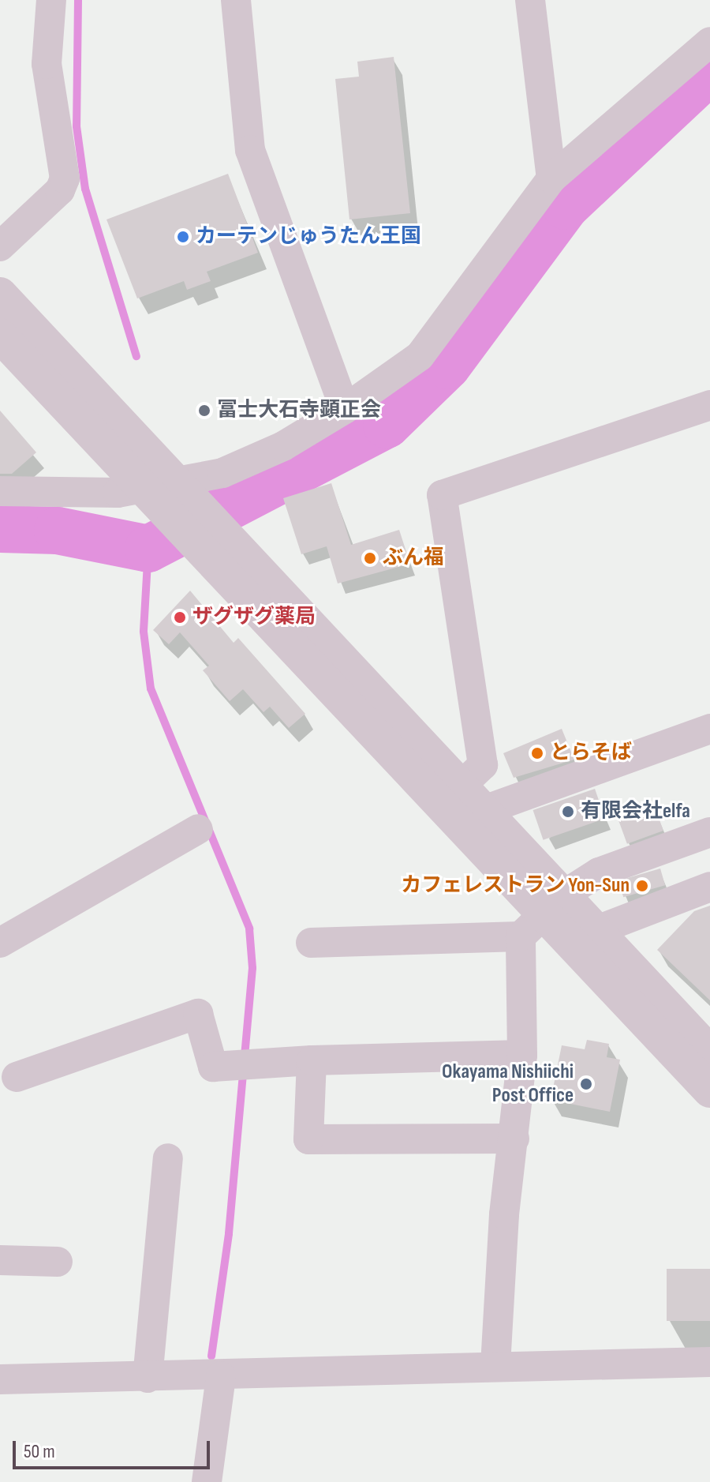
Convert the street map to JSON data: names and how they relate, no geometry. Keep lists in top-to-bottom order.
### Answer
{
  "places": [
    "カーテンじゅうたん王国",
    "冨士大石寺顕正会",
    "ぶん福",
    "ザグザグ薬局",
    "とらそば",
    "有限会社elfa",
    "カフェレストラン Yon-Sun",
    "Okayama Nishiichi Post Office"
  ],
  "scale_bar": "50 m"
}
